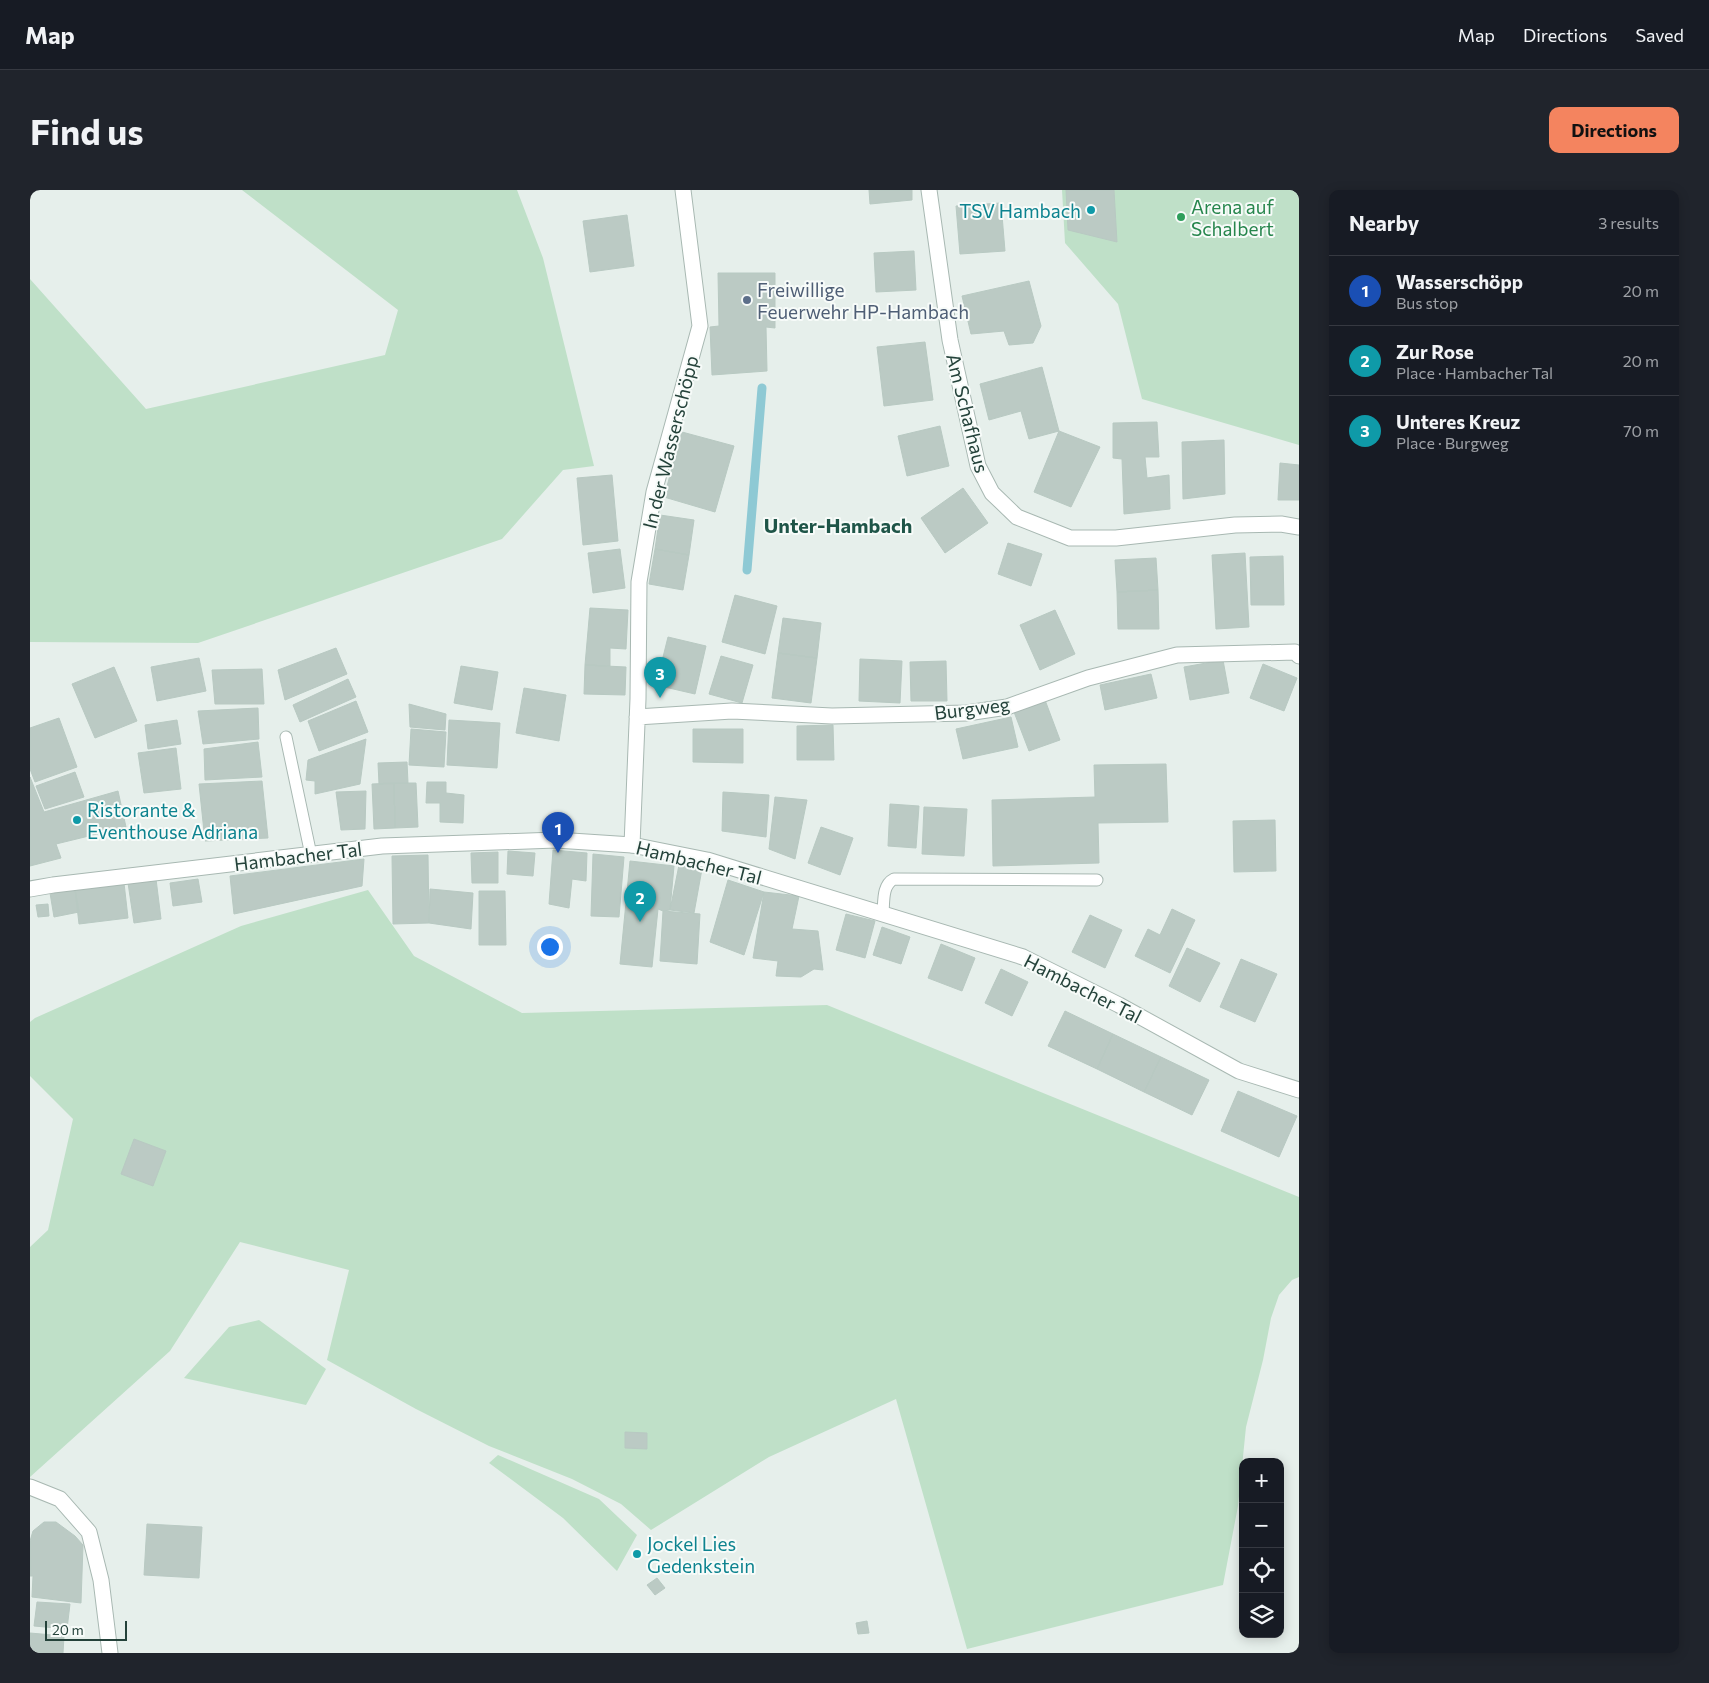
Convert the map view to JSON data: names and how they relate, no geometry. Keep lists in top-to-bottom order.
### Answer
{
  "streets": {
    "street": [
      "Am Schafhaus",
      "In der Wasserschöpp",
      "Burgweg",
      "Hambacher Tal"
    ]
  },
  "crossings": [
    ["In der Wasserschöpp", "Burgweg"],
    ["In der Wasserschöpp", "Hambacher Tal"]
  ],
  "districts": ["Unter-Hambach"],
  "places": [
    "TSV Hambach",
    "Arena auf Schalbert",
    "Freiwillige Feuerwehr HP-Hambach",
    "Ristorante & Eventhouse Adriana",
    "Jockel Lies Gedenkstein"
  ],
  "scale_bar": "20 m",
  "page": {
    "header": "Map",
    "nav": ["Map", "Directions", "Saved"],
    "buttons": "Directions",
    "title": "Find us",
    "heading": ["Nearby", "3 results"],
    "list": [
      {
        "mark": "1",
        "name": "Wasserschöpp",
        "note": "Bus stop",
        "value": "20 m"
      },
      {
        "mark": "2",
        "name": "Zur Rose",
        "note": "Place · Hambacher Tal",
        "value": "20 m"
      },
      {
        "mark": "3",
        "name": "Unteres Kreuz",
        "note": "Place · Burgweg",
        "value": "70 m"
      }
    ],
    "pins": ["3", "1", "2"],
    "map_buttons": ["+", "−"],
    "scale": "20 m"
  }
}
